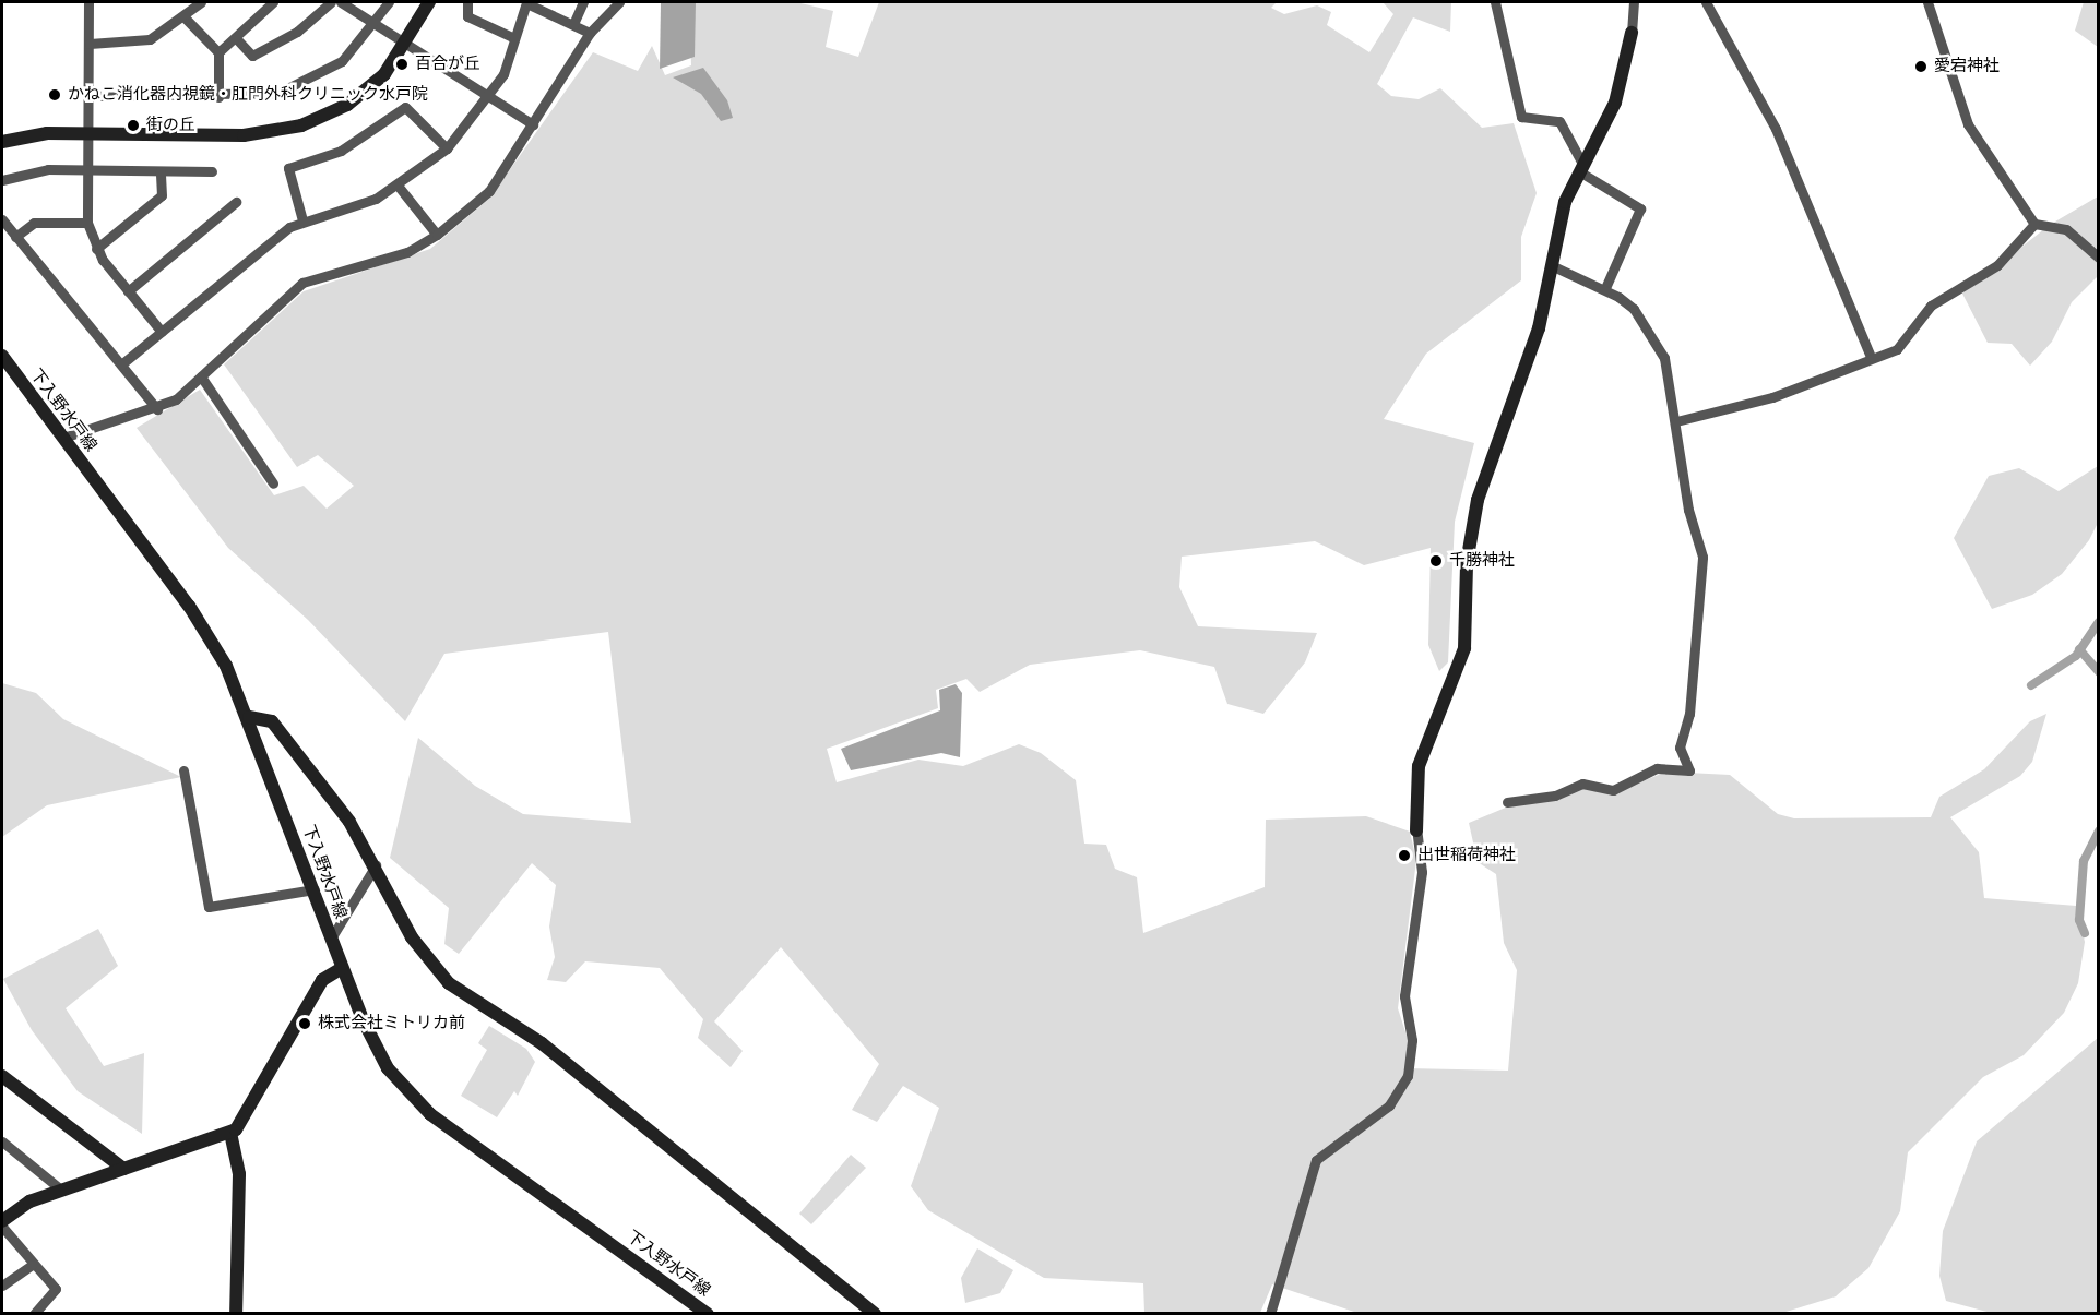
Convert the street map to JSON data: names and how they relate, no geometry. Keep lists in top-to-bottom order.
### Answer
{
  "streets": {
    "street": ["下入野水戸線"]
  },
  "places": [
    "百合が丘",
    "愛宕神社",
    "かねこ消化器内視鏡・肛門外科クリニック水戸院",
    "街の丘",
    "千勝神社",
    "出世稲荷神社",
    "株式会社ミトリカ前"
  ]
}
